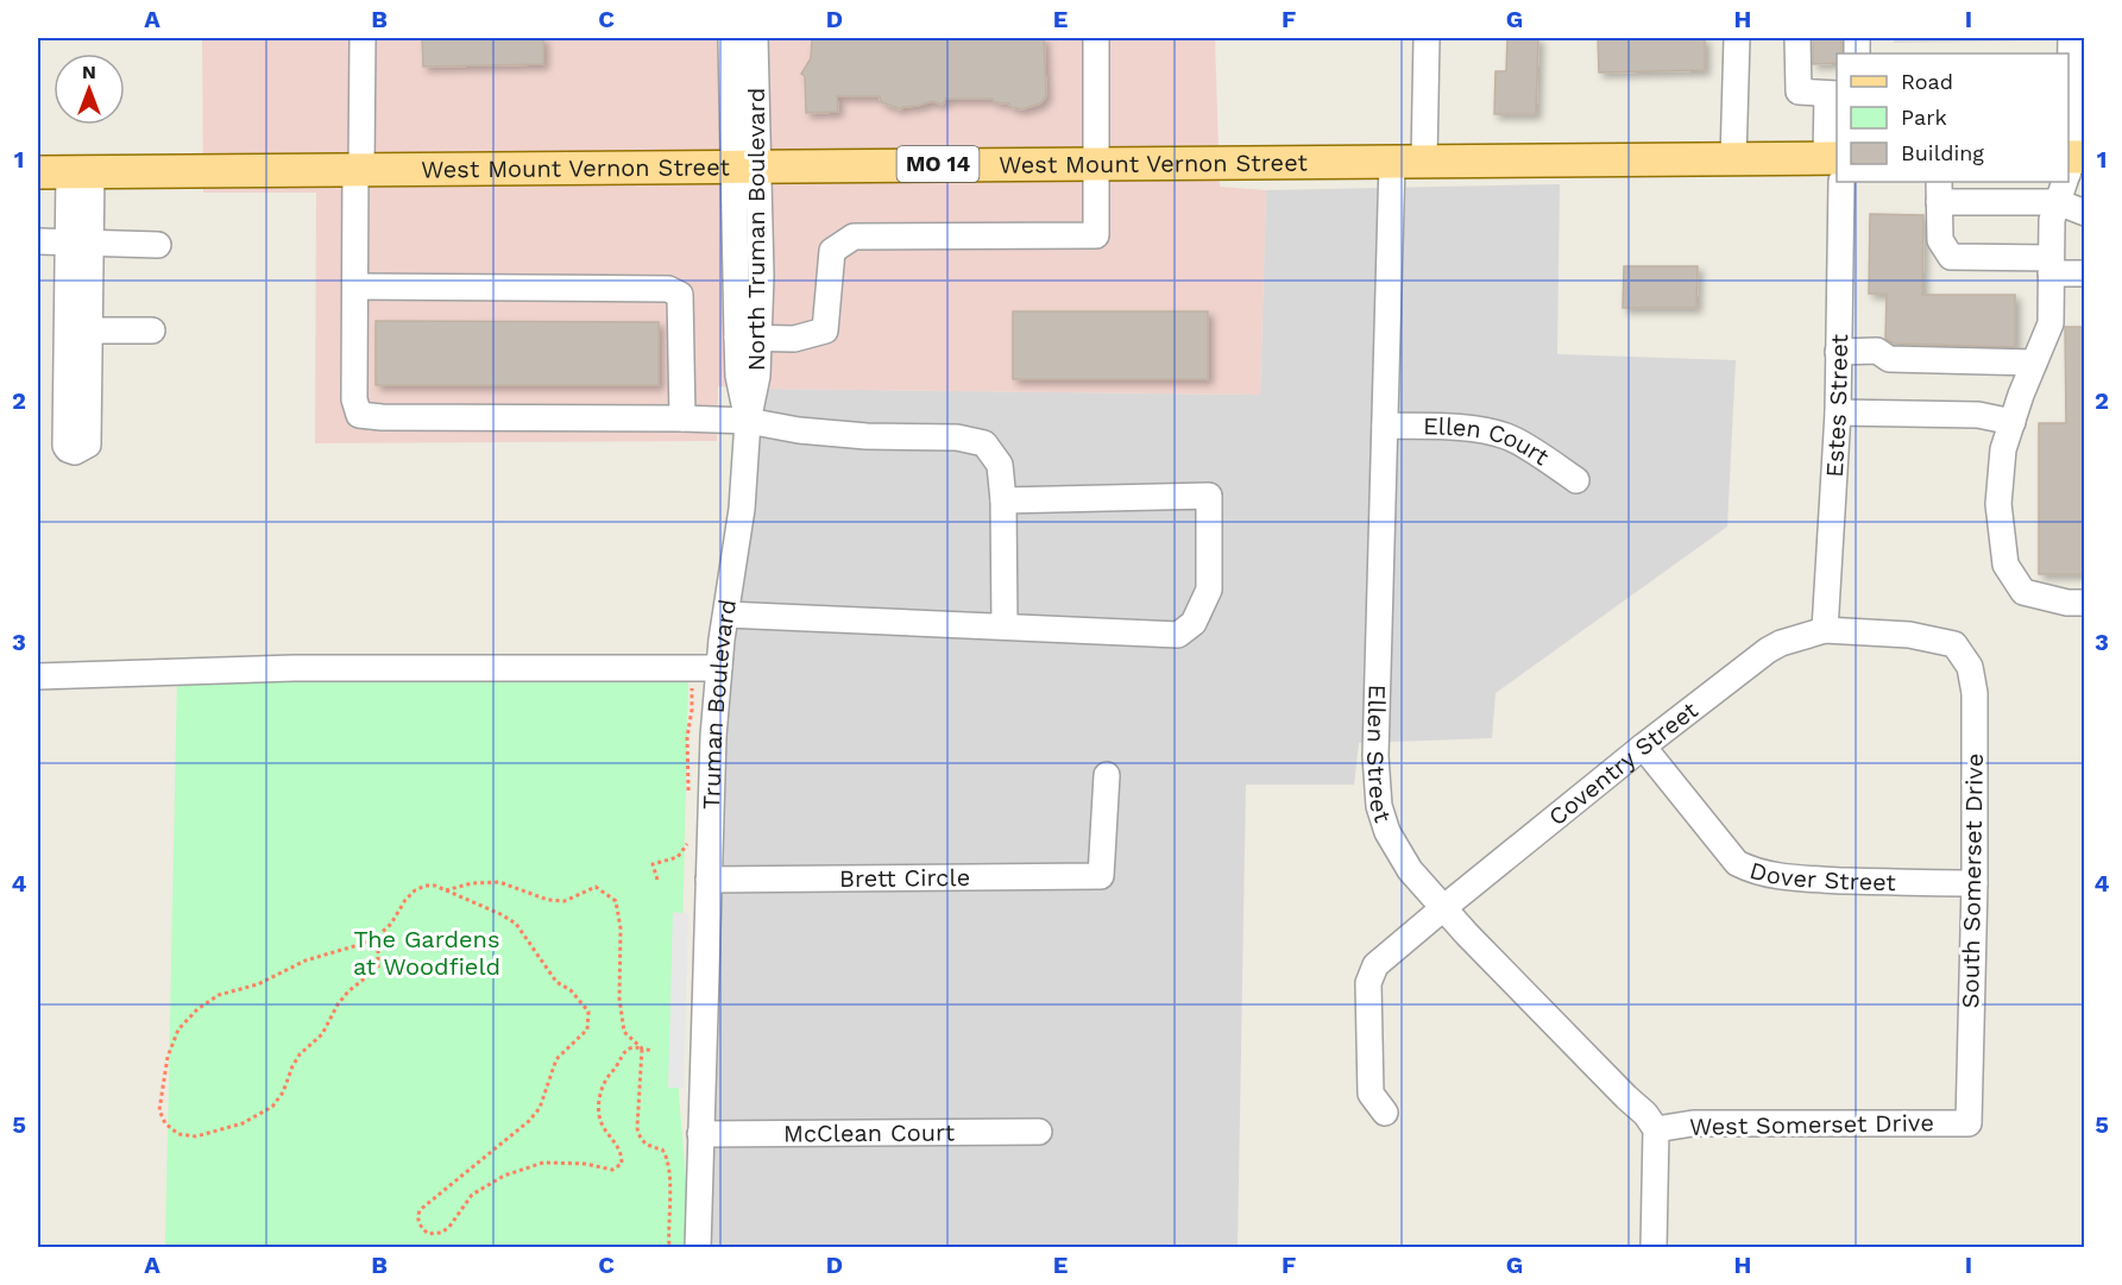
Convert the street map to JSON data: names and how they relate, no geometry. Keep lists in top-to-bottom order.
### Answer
{
  "streets": {
    "main road": ["West Mount Vernon Street", "MO 14"],
    "street": [
      "North Truman Boulevard",
      "Estes Street",
      "Ellen Court",
      "Truman Boulevard",
      "Ellen Street",
      "Coventry Street",
      "Dover Street",
      "Brett Circle",
      "South Somerset Drive",
      "West Somerset Drive",
      "McClean Court"
    ]
  },
  "crossings": [
    ["West Mount Vernon Street", "North Truman Boulevard"],
    ["West Mount Vernon Street", "Estes Street"],
    ["West Mount Vernon Street", "Truman Boulevard"],
    ["West Mount Vernon Street", "Ellen Street"],
    ["North Truman Boulevard", "Truman Boulevard"],
    ["Estes Street", "Coventry Street"],
    ["Ellen Court", "Ellen Street"],
    ["Truman Boulevard", "Brett Circle"],
    ["Truman Boulevard", "McClean Court"],
    ["Ellen Street", "Coventry Street"],
    ["Ellen Street", "West Somerset Drive"],
    ["Coventry Street", "Dover Street"],
    ["Coventry Street", "South Somerset Drive"],
    ["Dover Street", "South Somerset Drive"],
    ["South Somerset Drive", "West Somerset Drive"]
  ],
  "parks": ["The Gardens at Woodfield"],
  "legend": ["Road", "Park", "Building"],
  "north": "top",
  "grid": {
    "columns": [
      "A",
      "B",
      "C",
      "D",
      "E",
      "F",
      "G",
      "H",
      "I"
    ],
    "rows": [
      "1",
      "2",
      "3",
      "4",
      "5"
    ]
  }
}
